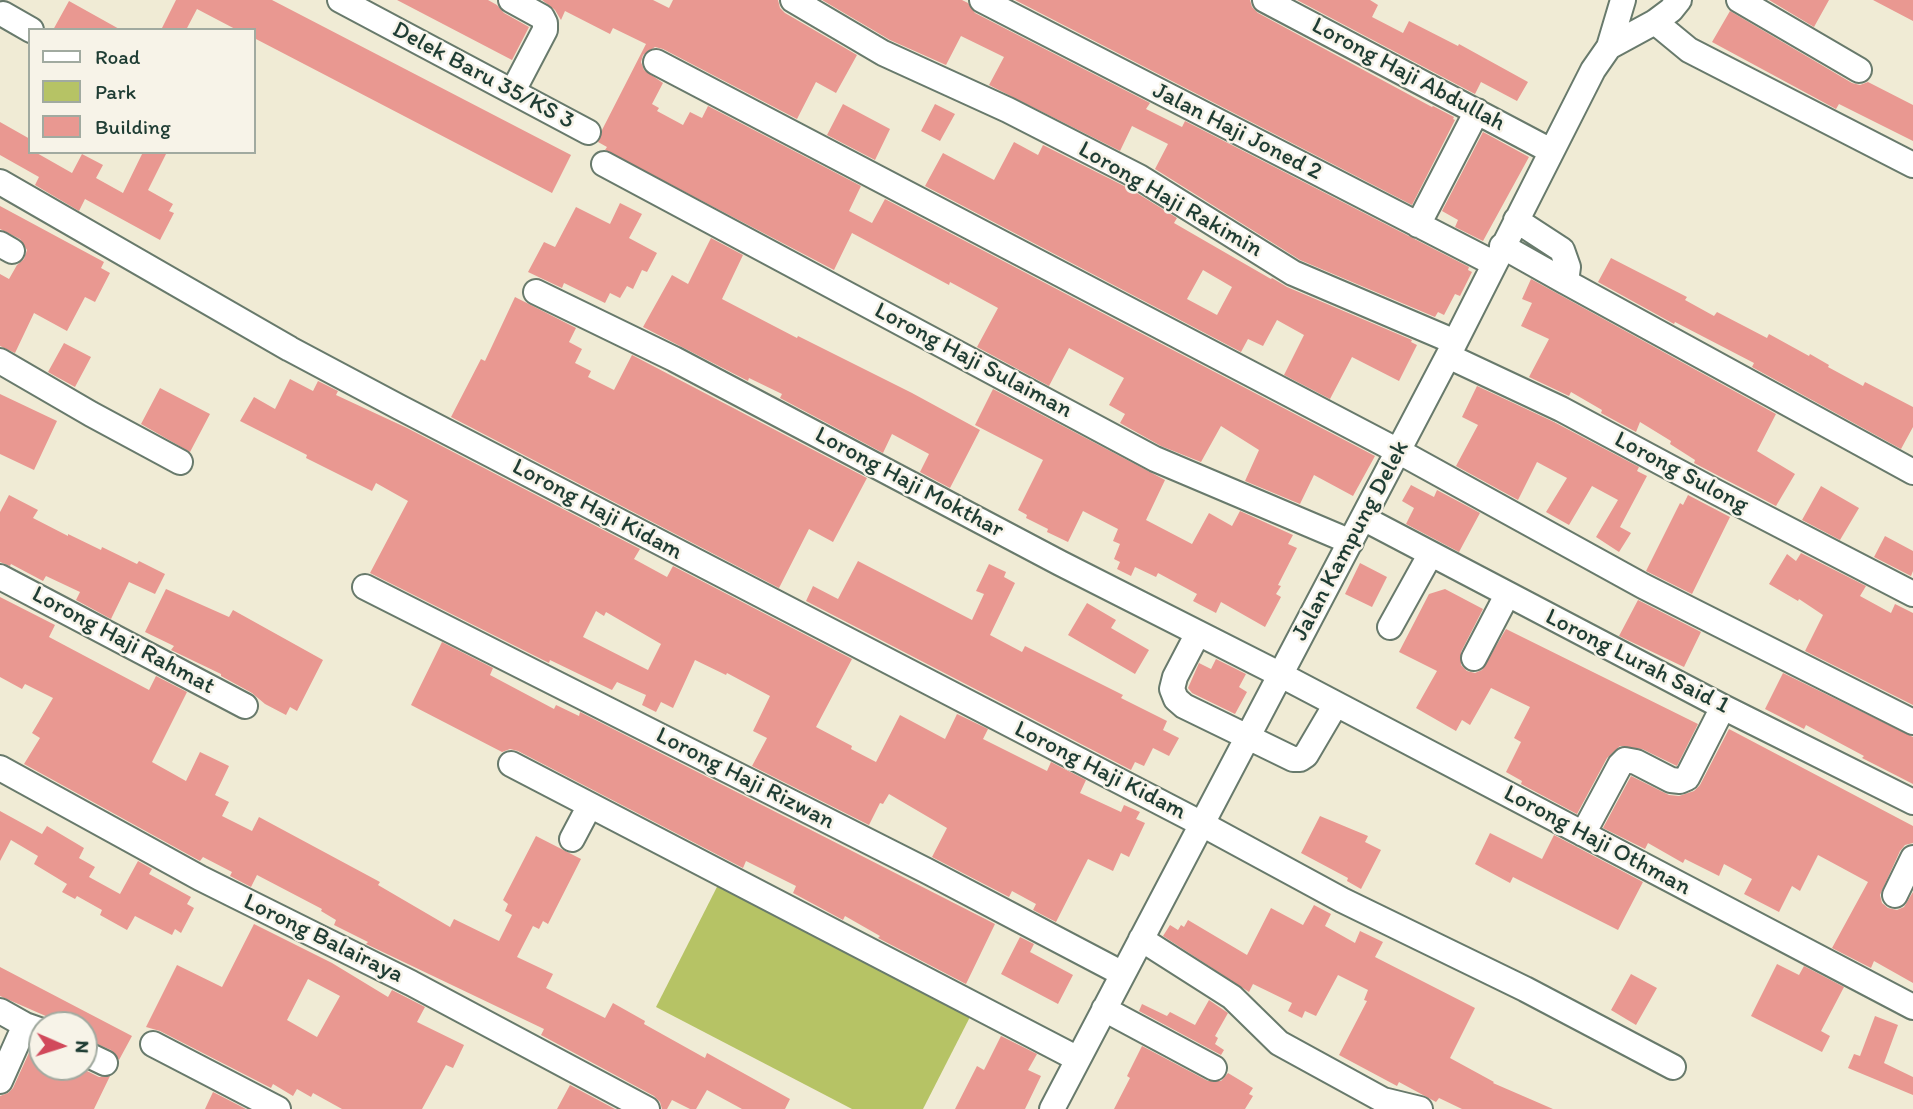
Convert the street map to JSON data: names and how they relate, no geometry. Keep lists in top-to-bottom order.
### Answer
{
  "streets": {
    "street": [
      "Lorong Haji Abdullah",
      "Delek Baru 35/KS 3",
      "Jalan Haji Joned 2",
      "Lorong Haji Rakimin",
      "Lorong Haji Sulaiman",
      "Lorong Sulong",
      "Lorong Haji Mokthar",
      "Lorong Haji Kidam",
      "Jalan Kampung Delek",
      "Lorong Haji Rahmat",
      "Lorong Lurah Said 1",
      "Lorong Haji Rizwan",
      "Lorong Haji Othman",
      "Lorong Balairaya"
    ]
  },
  "crossings": [
    ["Lorong Haji Abdullah", "Jalan Kampung Delek"],
    ["Jalan Haji Joned 2", "Jalan Kampung Delek"],
    ["Lorong Haji Rakimin", "Lorong Sulong"],
    ["Lorong Haji Rakimin", "Jalan Kampung Delek"],
    ["Lorong Haji Sulaiman", "Jalan Kampung Delek"],
    ["Lorong Sulong", "Jalan Kampung Delek"],
    ["Lorong Haji Mokthar", "Jalan Kampung Delek"],
    ["Lorong Haji Mokthar", "Lorong Haji Othman"],
    ["Lorong Haji Kidam", "Jalan Kampung Delek"],
    ["Jalan Kampung Delek", "Lorong Lurah Said 1"],
    ["Jalan Kampung Delek", "Lorong Haji Rizwan"],
    ["Jalan Kampung Delek", "Lorong Haji Othman"]
  ],
  "legend": ["Road", "Park", "Building"],
  "north": "right"
}
